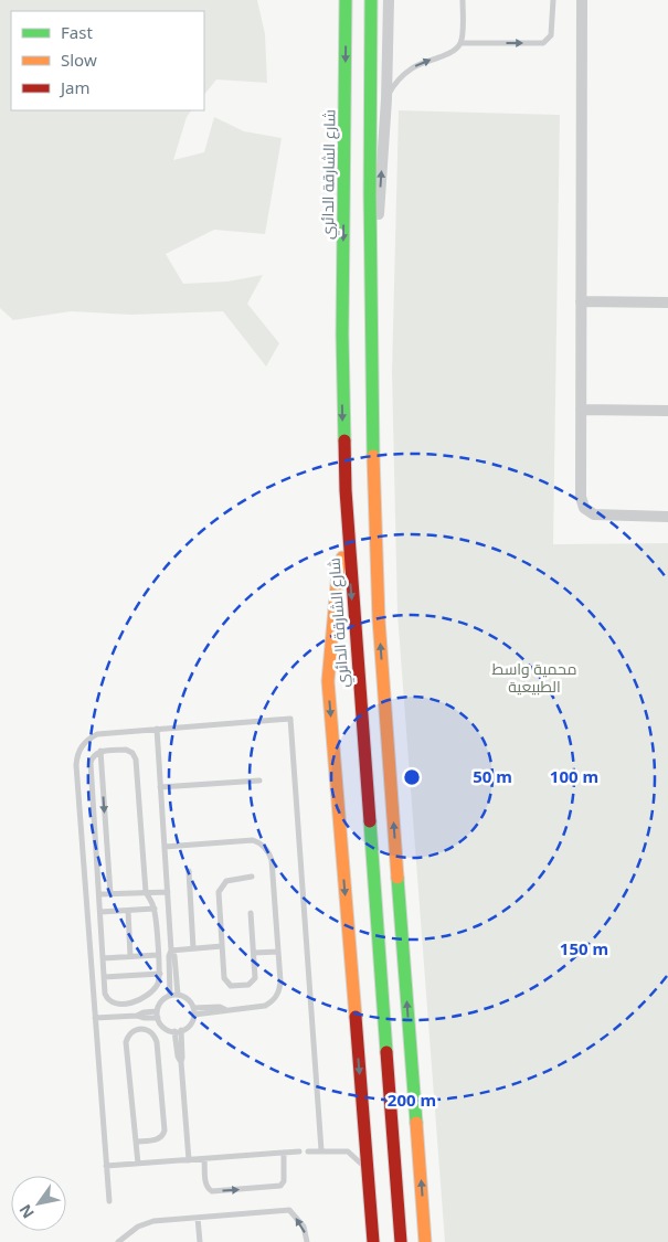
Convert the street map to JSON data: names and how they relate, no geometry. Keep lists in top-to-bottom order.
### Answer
{
  "streets": {
    "highway": ["شارع الشارقة الدائري"]
  },
  "parks": ["محمية واسط الطبيعية"],
  "legend": ["Fast", "Slow", "Jam"],
  "north": "bottom left",
  "rings": [
    "50 m",
    "100 m",
    "150 m",
    "200 m"
  ]
}
